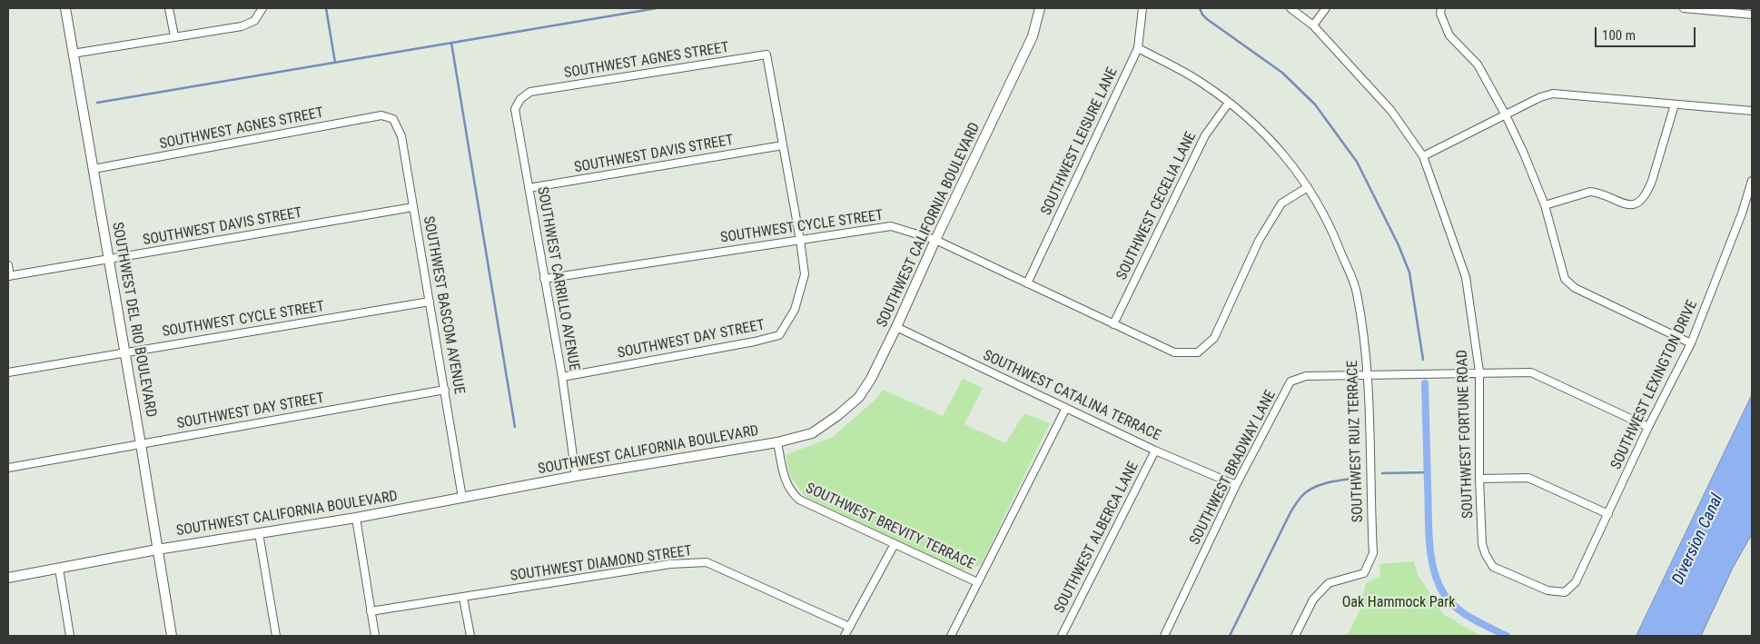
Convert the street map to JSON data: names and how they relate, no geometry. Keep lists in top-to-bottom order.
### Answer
{
  "streets": {
    "street": [
      "SOUTHWEST AGNES STREET",
      "SOUTHWEST LEISURE LANE",
      "SOUTHWEST DAVIS STREET",
      "SOUTHWEST CECELIA LANE",
      "SOUTHWEST CALIFORNIA BOULEVARD",
      "SOUTHWEST CYCLE STREET",
      "SOUTHWEST CARRILLO AVENUE",
      "SOUTHWEST BASCOM AVENUE",
      "SOUTHWEST DEL RIO BOULEVARD",
      "SOUTHWEST DAY STREET",
      "SOUTHWEST LEXINGTON DRIVE",
      "SOUTHWEST CATALINA TERRACE",
      "SOUTHWEST FORTUNE ROAD",
      "SOUTHWEST RUIZ TERRACE",
      "SOUTHWEST BRADWAY LANE",
      "SOUTHWEST BREVITY TERRACE",
      "SOUTHWEST ALBERCA LANE",
      "SOUTHWEST DIAMOND STREET"
    ]
  },
  "crossings": [
    ["SOUTHWEST AGNES STREET", "SOUTHWEST CARRILLO AVENUE"],
    ["SOUTHWEST AGNES STREET", "SOUTHWEST BASCOM AVENUE"],
    ["SOUTHWEST AGNES STREET", "SOUTHWEST DEL RIO BOULEVARD"],
    ["SOUTHWEST AGNES STREET", "SOUTHWEST DAY STREET"],
    ["SOUTHWEST LEISURE LANE", "SOUTHWEST CYCLE STREET"],
    ["SOUTHWEST LEISURE LANE", "SOUTHWEST RUIZ TERRACE"],
    ["SOUTHWEST DAVIS STREET", "SOUTHWEST CARRILLO AVENUE"],
    ["SOUTHWEST DAVIS STREET", "SOUTHWEST BASCOM AVENUE"],
    ["SOUTHWEST DAVIS STREET", "SOUTHWEST DEL RIO BOULEVARD"],
    ["SOUTHWEST DAVIS STREET", "SOUTHWEST DAY STREET"],
    ["SOUTHWEST CECELIA LANE", "SOUTHWEST CYCLE STREET"],
    ["SOUTHWEST CECELIA LANE", "SOUTHWEST RUIZ TERRACE"],
    ["SOUTHWEST CALIFORNIA BOULEVARD", "SOUTHWEST CYCLE STREET"],
    ["SOUTHWEST CALIFORNIA BOULEVARD", "SOUTHWEST CARRILLO AVENUE"],
    ["SOUTHWEST CALIFORNIA BOULEVARD", "SOUTHWEST BASCOM AVENUE"],
    ["SOUTHWEST CALIFORNIA BOULEVARD", "SOUTHWEST DEL RIO BOULEVARD"],
    ["SOUTHWEST CALIFORNIA BOULEVARD", "SOUTHWEST CATALINA TERRACE"],
    ["SOUTHWEST CALIFORNIA BOULEVARD", "SOUTHWEST BREVITY TERRACE"],
    ["SOUTHWEST CYCLE STREET", "SOUTHWEST CARRILLO AVENUE"],
    ["SOUTHWEST CYCLE STREET", "SOUTHWEST BASCOM AVENUE"],
    ["SOUTHWEST CYCLE STREET", "SOUTHWEST DEL RIO BOULEVARD"],
    ["SOUTHWEST CYCLE STREET", "SOUTHWEST DAY STREET"],
    ["SOUTHWEST CYCLE STREET", "SOUTHWEST RUIZ TERRACE"],
    ["SOUTHWEST CARRILLO AVENUE", "SOUTHWEST DAY STREET"],
    ["SOUTHWEST BASCOM AVENUE", "SOUTHWEST DAY STREET"],
    ["SOUTHWEST DEL RIO BOULEVARD", "SOUTHWEST DAY STREET"],
    ["SOUTHWEST LEXINGTON DRIVE", "SOUTHWEST FORTUNE ROAD"],
    ["SOUTHWEST LEXINGTON DRIVE", "SOUTHWEST BRADWAY LANE"],
    ["SOUTHWEST CATALINA TERRACE", "SOUTHWEST BRADWAY LANE"],
    ["SOUTHWEST CATALINA TERRACE", "SOUTHWEST ALBERCA LANE"],
    ["SOUTHWEST FORTUNE ROAD", "SOUTHWEST BRADWAY LANE"],
    ["SOUTHWEST RUIZ TERRACE", "SOUTHWEST BRADWAY LANE"]
  ],
  "water": ["Diversion Canal"],
  "parks": ["Oak Hammock Park"],
  "scale_bar": "100 m"
}
